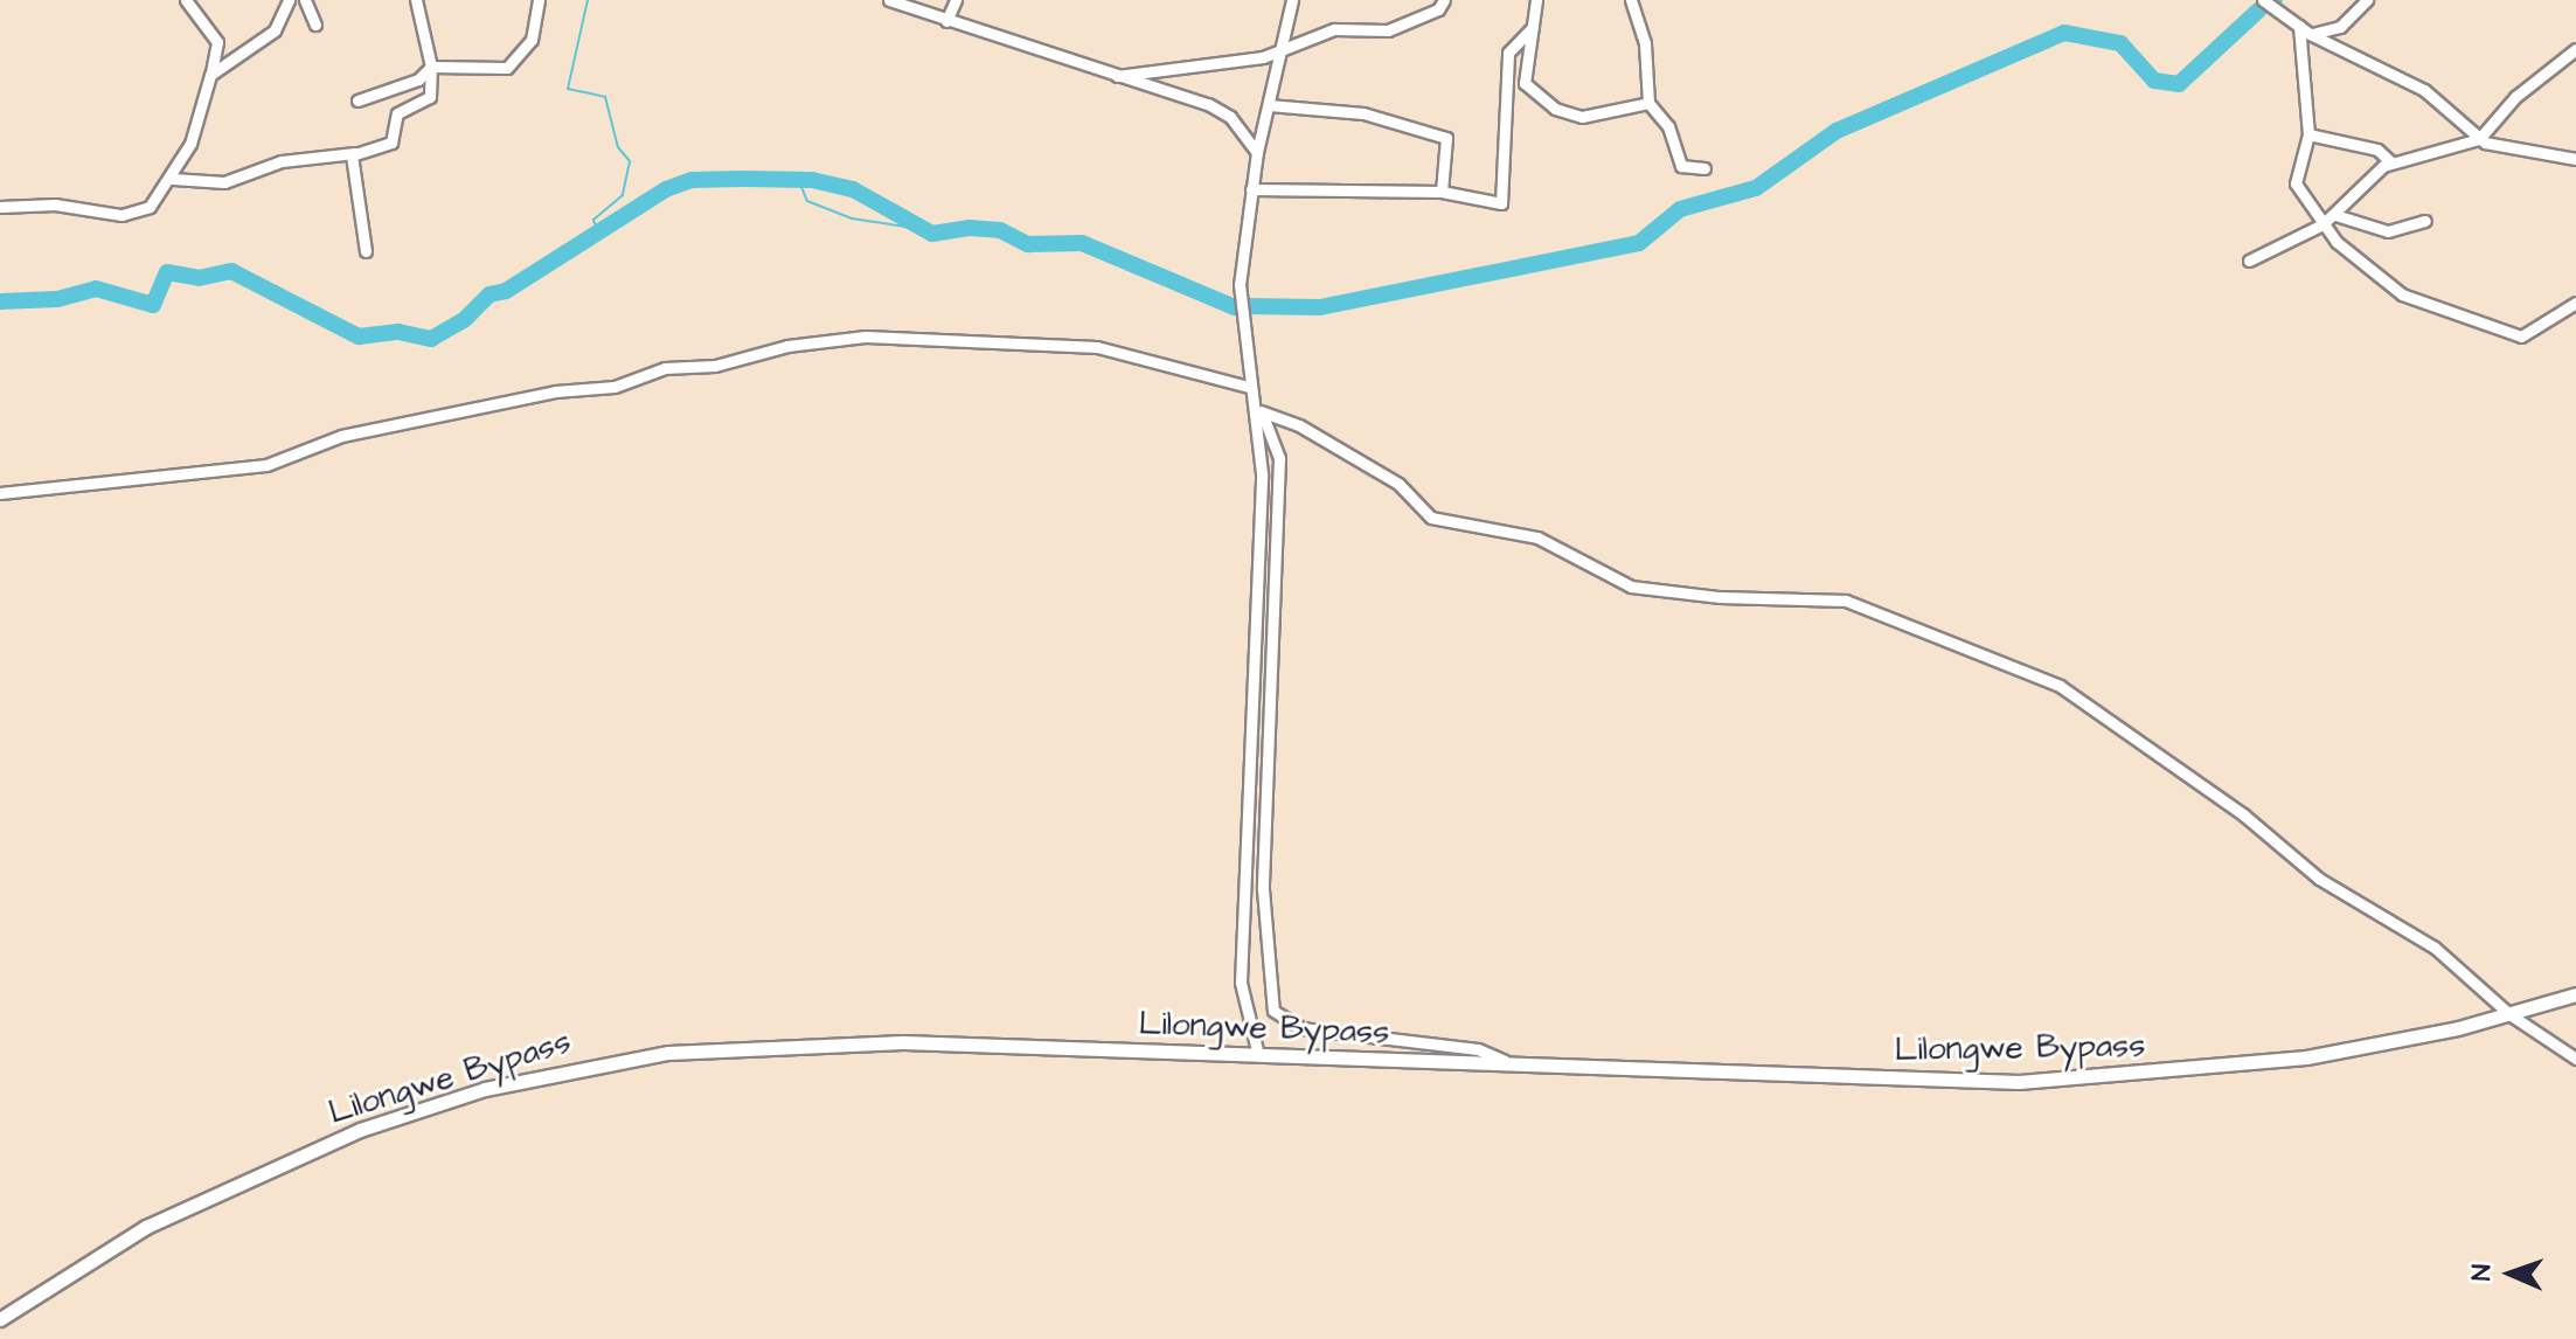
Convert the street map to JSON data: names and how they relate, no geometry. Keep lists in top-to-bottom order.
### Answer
{
  "streets": {
    "main road": ["Lilongwe Bypass"]
  },
  "north": "left"
}
